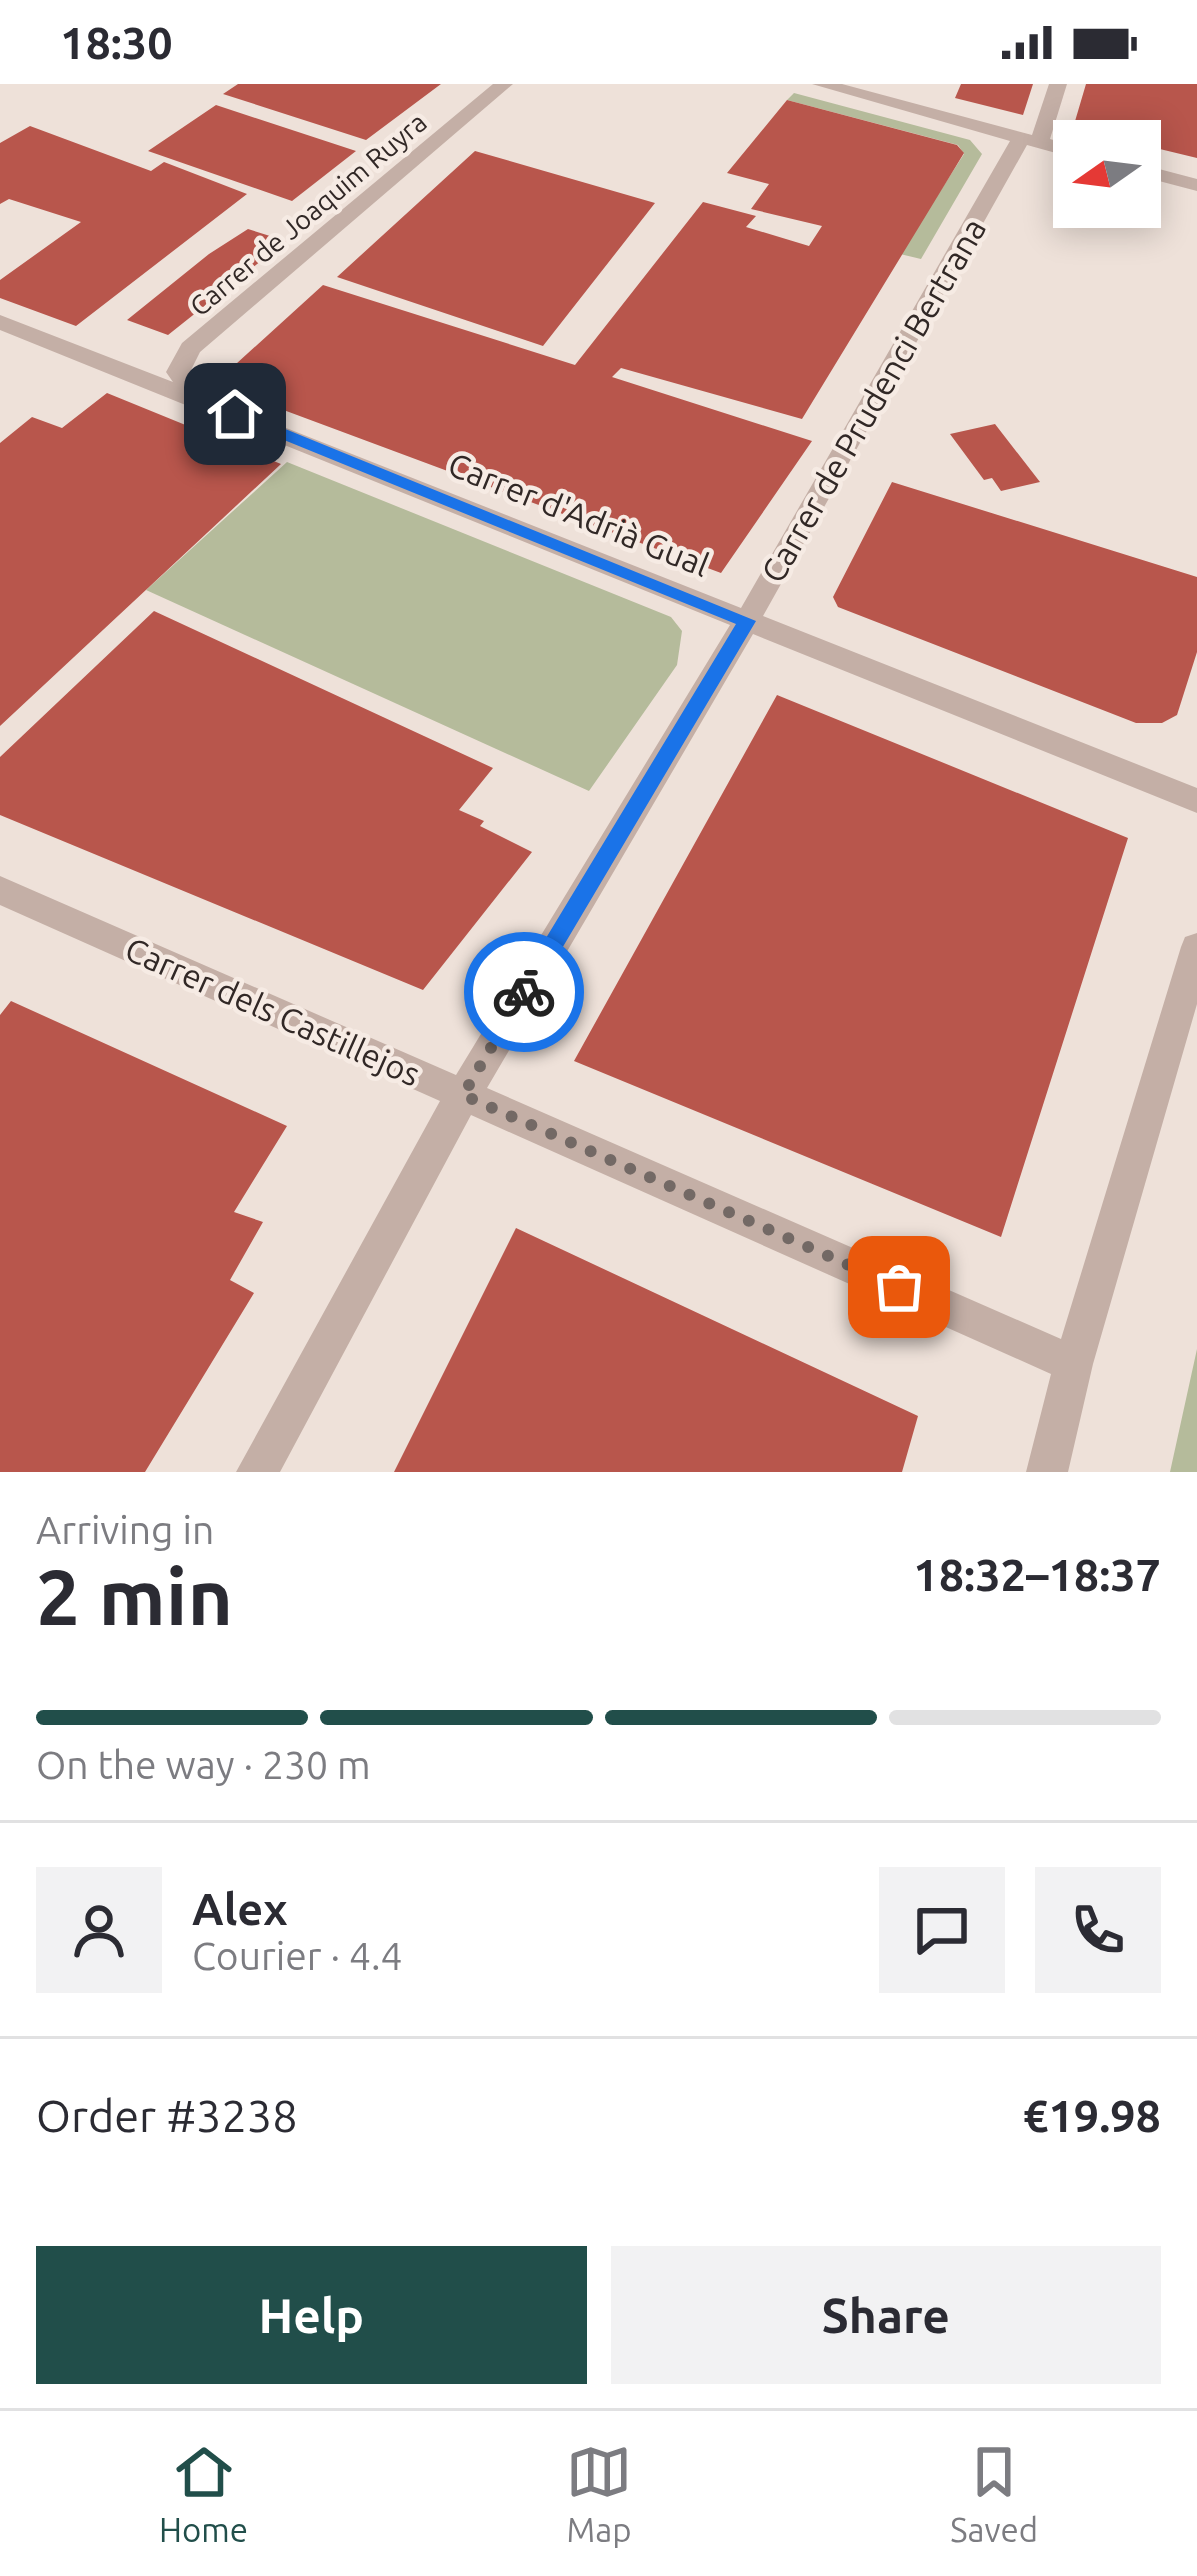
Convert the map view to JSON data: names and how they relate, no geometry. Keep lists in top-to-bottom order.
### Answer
{
  "streets": {
    "street": [
      "Carrer de Joaquim Ruyra",
      "Carrer de Prudenci Bertrana",
      "Carrer d'Adrià Gual",
      "Carrer dels Castillejos"
    ]
  },
  "crossings": [
    ["Carrer de Joaquim Ruyra", "Carrer d'Adrià Gual"],
    ["Carrer de Prudenci Bertrana", "Carrer d'Adrià Gual"],
    ["Carrer de Prudenci Bertrana", "Carrer dels Castillejos"]
  ],
  "north": "left",
  "page": {
    "status": "18:30",
    "heading": ["2 min", "Arriving in", "18:32–18:37"],
    "panel": [
      "Alex",
      "Courier · 4.4",
      "Order #3238",
      "€19.98"
    ],
    "bar": "On the way · 230 m",
    "buttons": ["Help", "Share"],
    "tabs": ["Home", "Map", "Saved"]
  }
}
